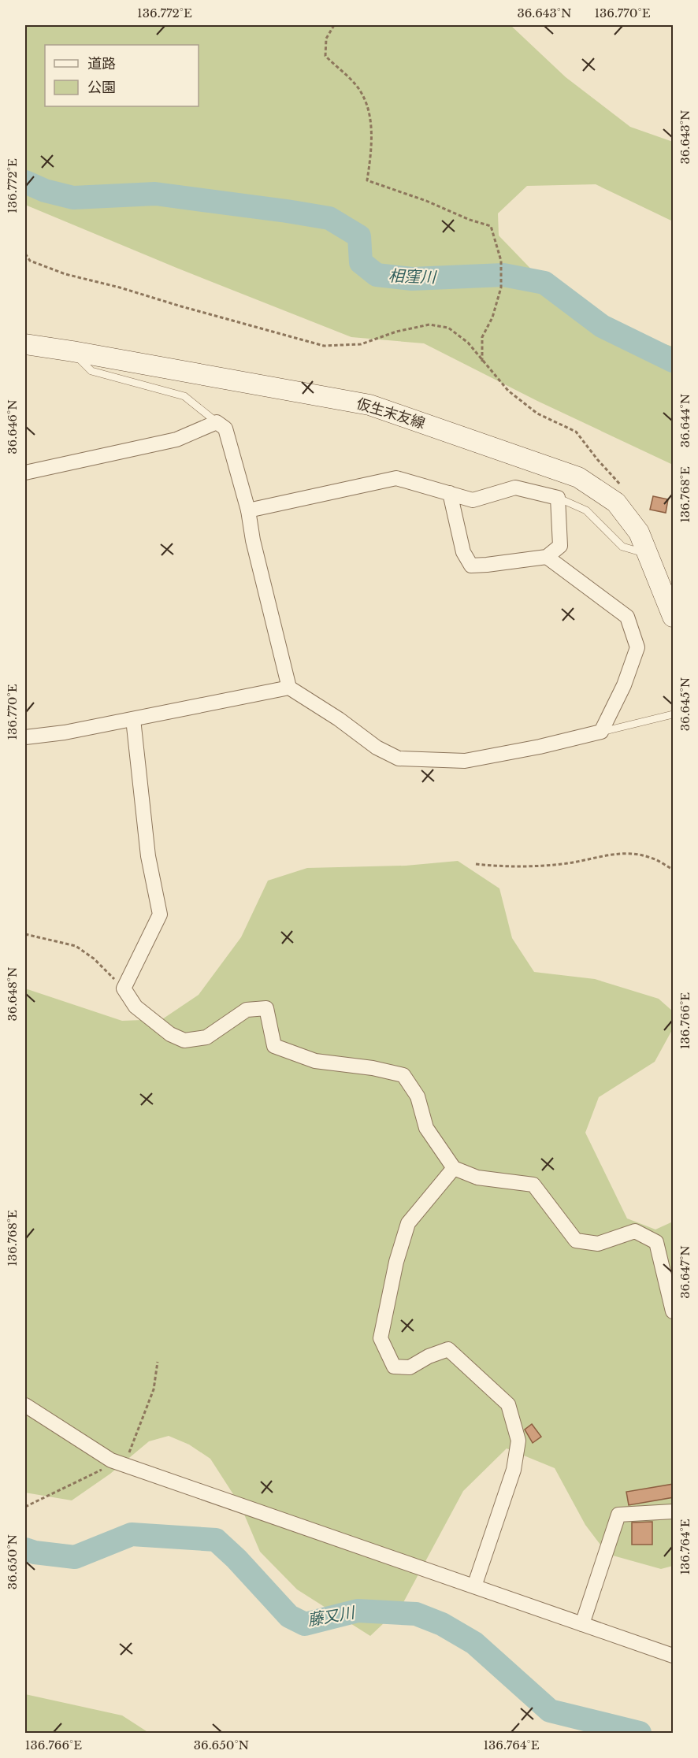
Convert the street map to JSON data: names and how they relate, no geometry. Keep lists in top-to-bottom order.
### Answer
{
  "streets": {
    "main road": ["仮生末友線"]
  },
  "water": ["相窪川", "藤又川"],
  "legend": ["道路", "公園"],
  "coordinates": [
    "136.772°E",
    "36.643°N",
    "136.770°E",
    "36.644°N",
    "36.646°N",
    "136.768°E",
    "36.645°N",
    "36.648°N",
    "136.766°E",
    "36.647°N",
    "136.764°E",
    "36.650°N"
  ]
}
